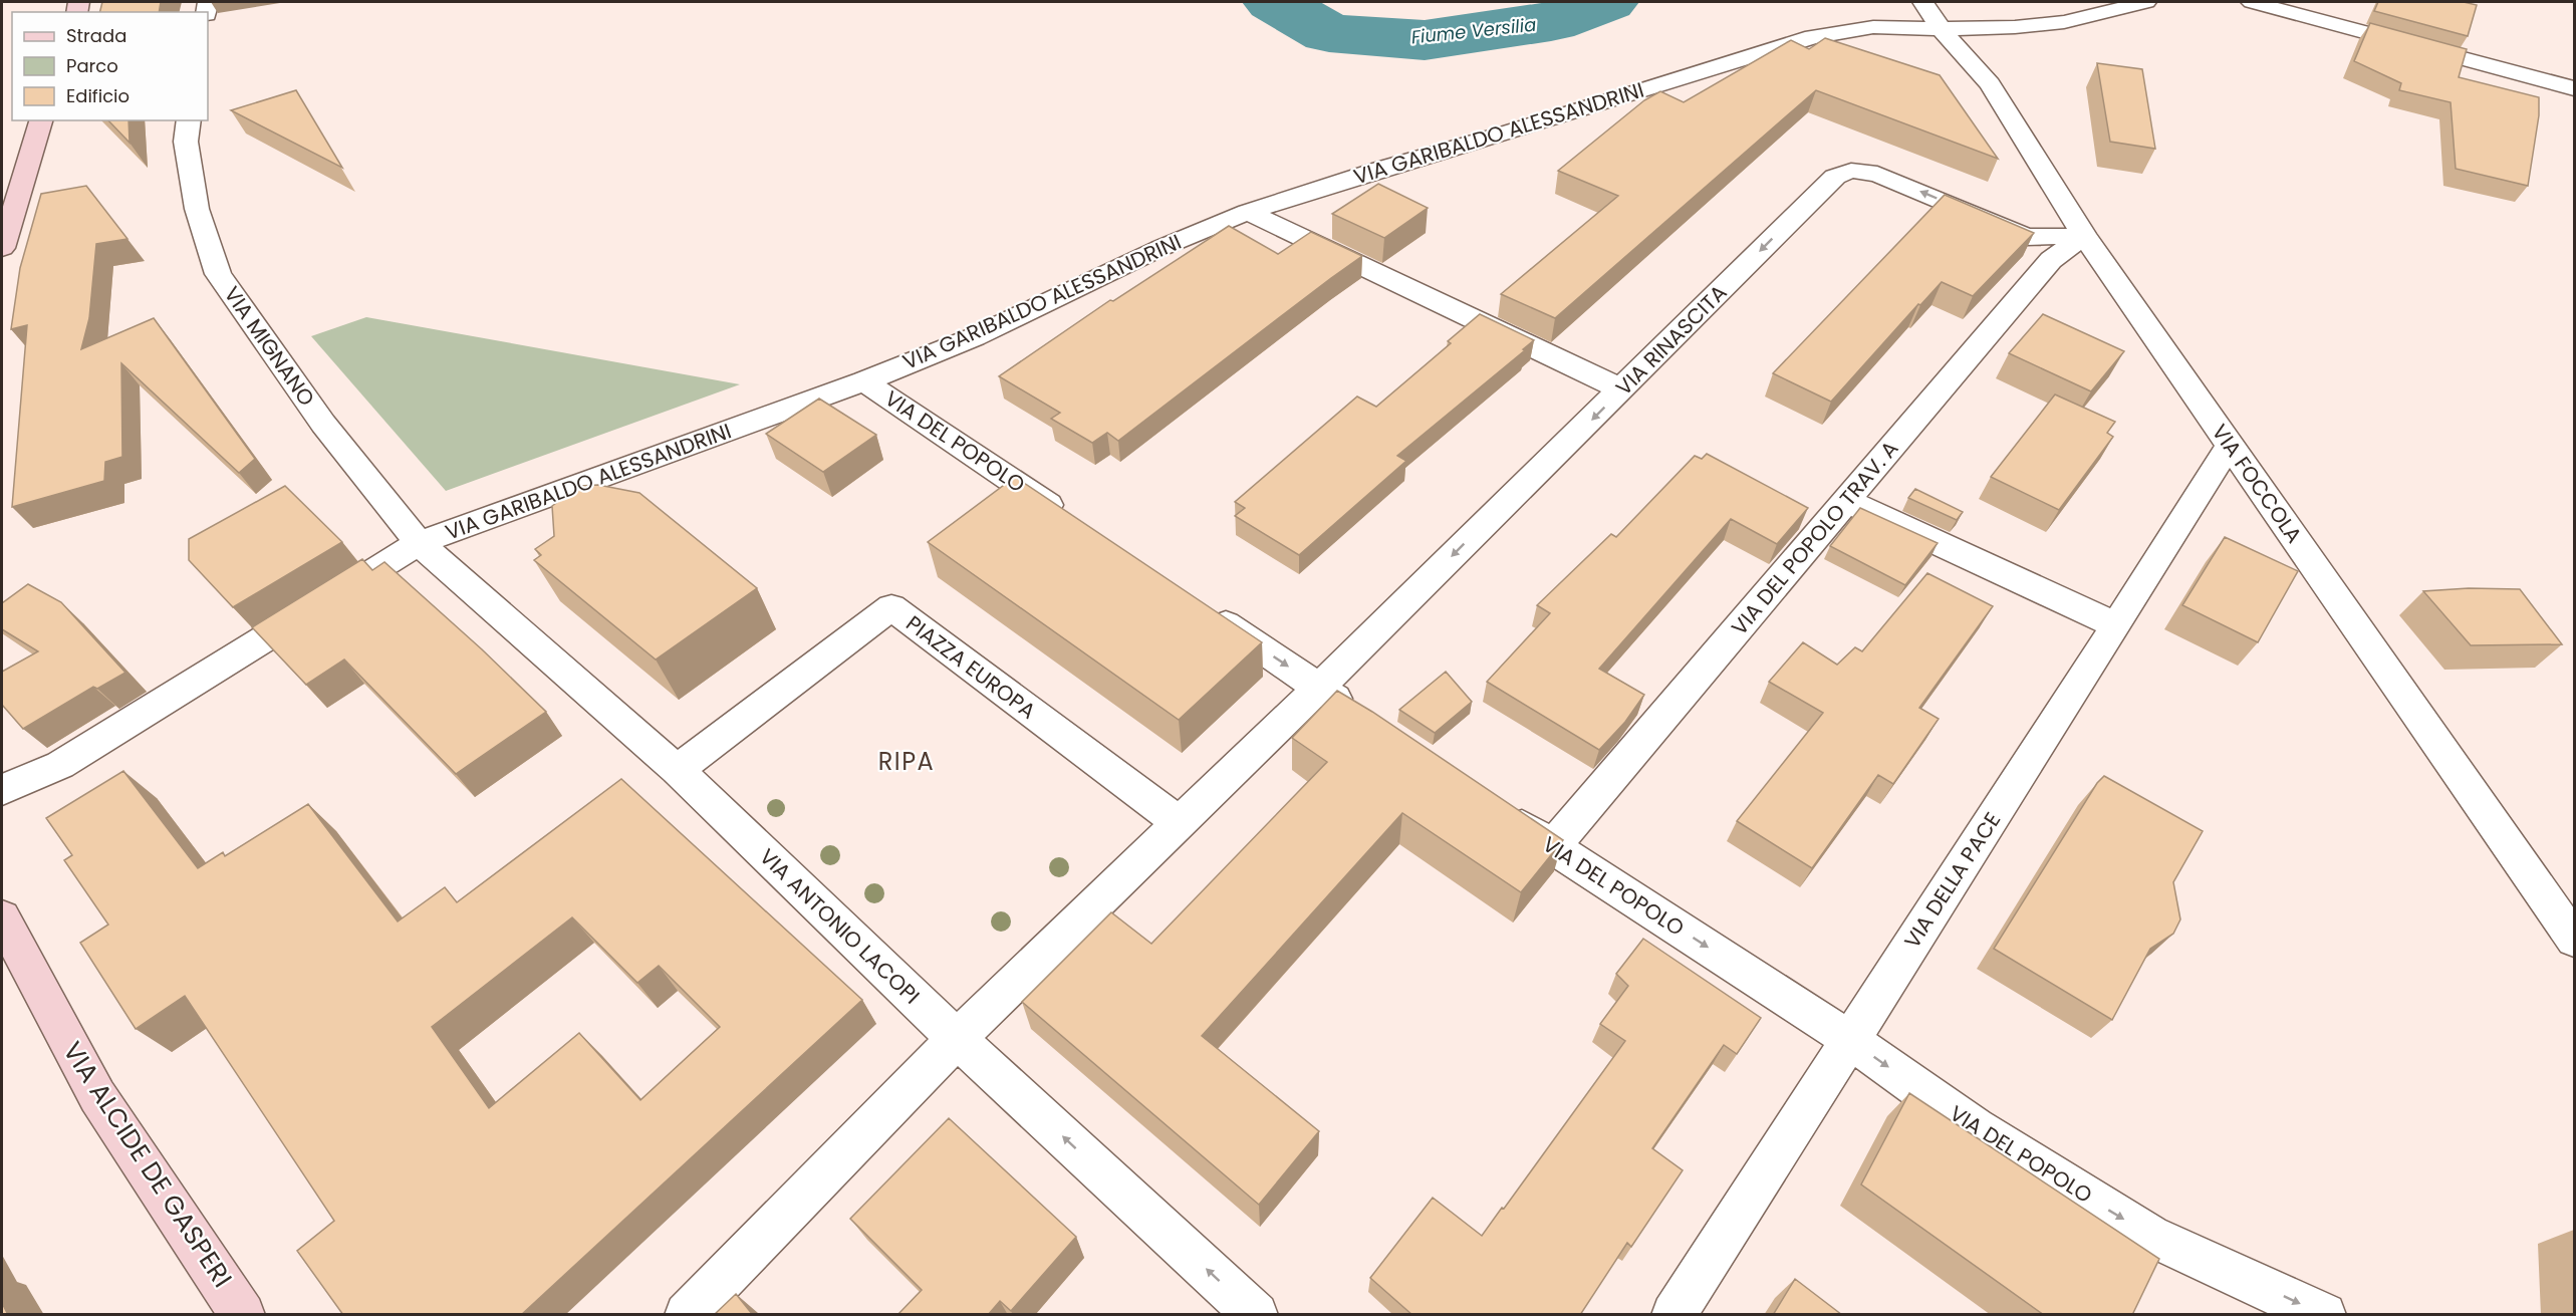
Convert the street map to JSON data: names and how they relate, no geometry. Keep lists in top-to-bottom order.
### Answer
{
  "streets": {
    "main road": ["VIA ALCIDE DE GASPERI"],
    "street": [
      "VIA GARIBALDO ALESSANDRINI",
      "VIA RINASCITA",
      "VIA MIGNANO",
      "VIA DEL POPOLO",
      "VIA FOCCOLA",
      "VIA DEL POPOLO TRAV. A",
      "PIAZZA EUROPA",
      "VIA DELLA PACE",
      "VIA ANTONIO LACOPI"
    ]
  },
  "crossings": [
    ["VIA GARIBALDO ALESSANDRINI", "VIA MIGNANO"],
    ["VIA GARIBALDO ALESSANDRINI", "VIA DEL POPOLO"],
    ["VIA GARIBALDO ALESSANDRINI", "VIA FOCCOLA"],
    ["VIA GARIBALDO ALESSANDRINI", "VIA ANTONIO LACOPI"],
    ["VIA RINASCITA", "VIA FOCCOLA"],
    ["VIA RINASCITA", "VIA DEL POPOLO TRAV. A"],
    ["VIA RINASCITA", "PIAZZA EUROPA"],
    ["VIA RINASCITA", "VIA ANTONIO LACOPI"],
    ["VIA MIGNANO", "VIA ANTONIO LACOPI"],
    ["VIA DEL POPOLO", "VIA DEL POPOLO TRAV. A"],
    ["VIA DEL POPOLO", "VIA DELLA PACE"],
    ["VIA FOCCOLA", "VIA DEL POPOLO TRAV. A"],
    ["VIA FOCCOLA", "VIA DELLA PACE"],
    ["PIAZZA EUROPA", "VIA ANTONIO LACOPI"]
  ],
  "one_way": ["VIA RINASCITA", "VIA DEL POPOLO", "VIA ANTONIO LACOPI"],
  "districts": ["RIPA"],
  "water": ["Fiume Versilia"],
  "legend": ["Strada", "Parco", "Edificio"]
}
